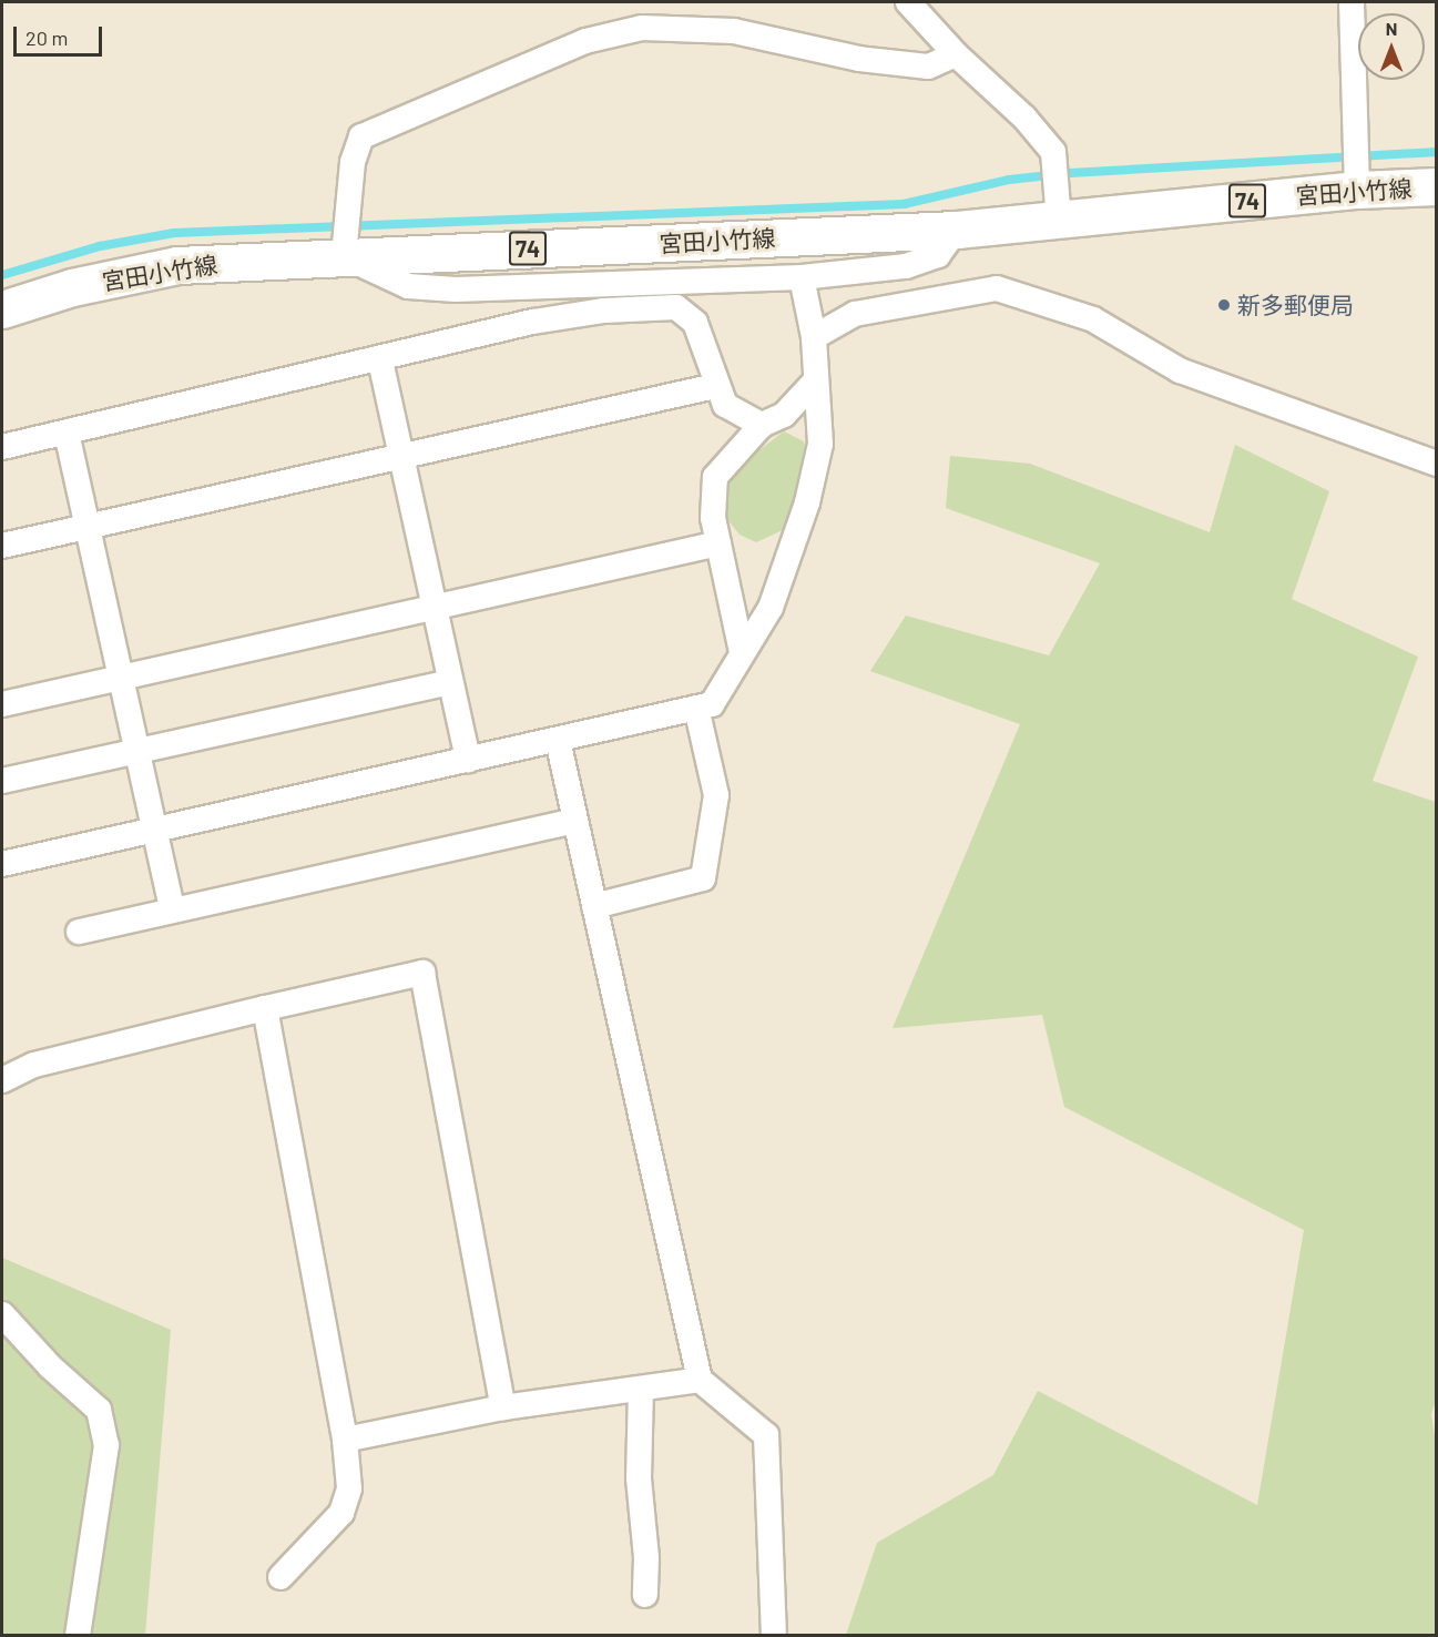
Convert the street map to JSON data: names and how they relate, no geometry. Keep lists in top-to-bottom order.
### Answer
{
  "streets": {
    "main road": ["宮田小竹線", "74"]
  },
  "places": ["新多郵便局"],
  "scale_bar": "20 m",
  "north": "top"
}
